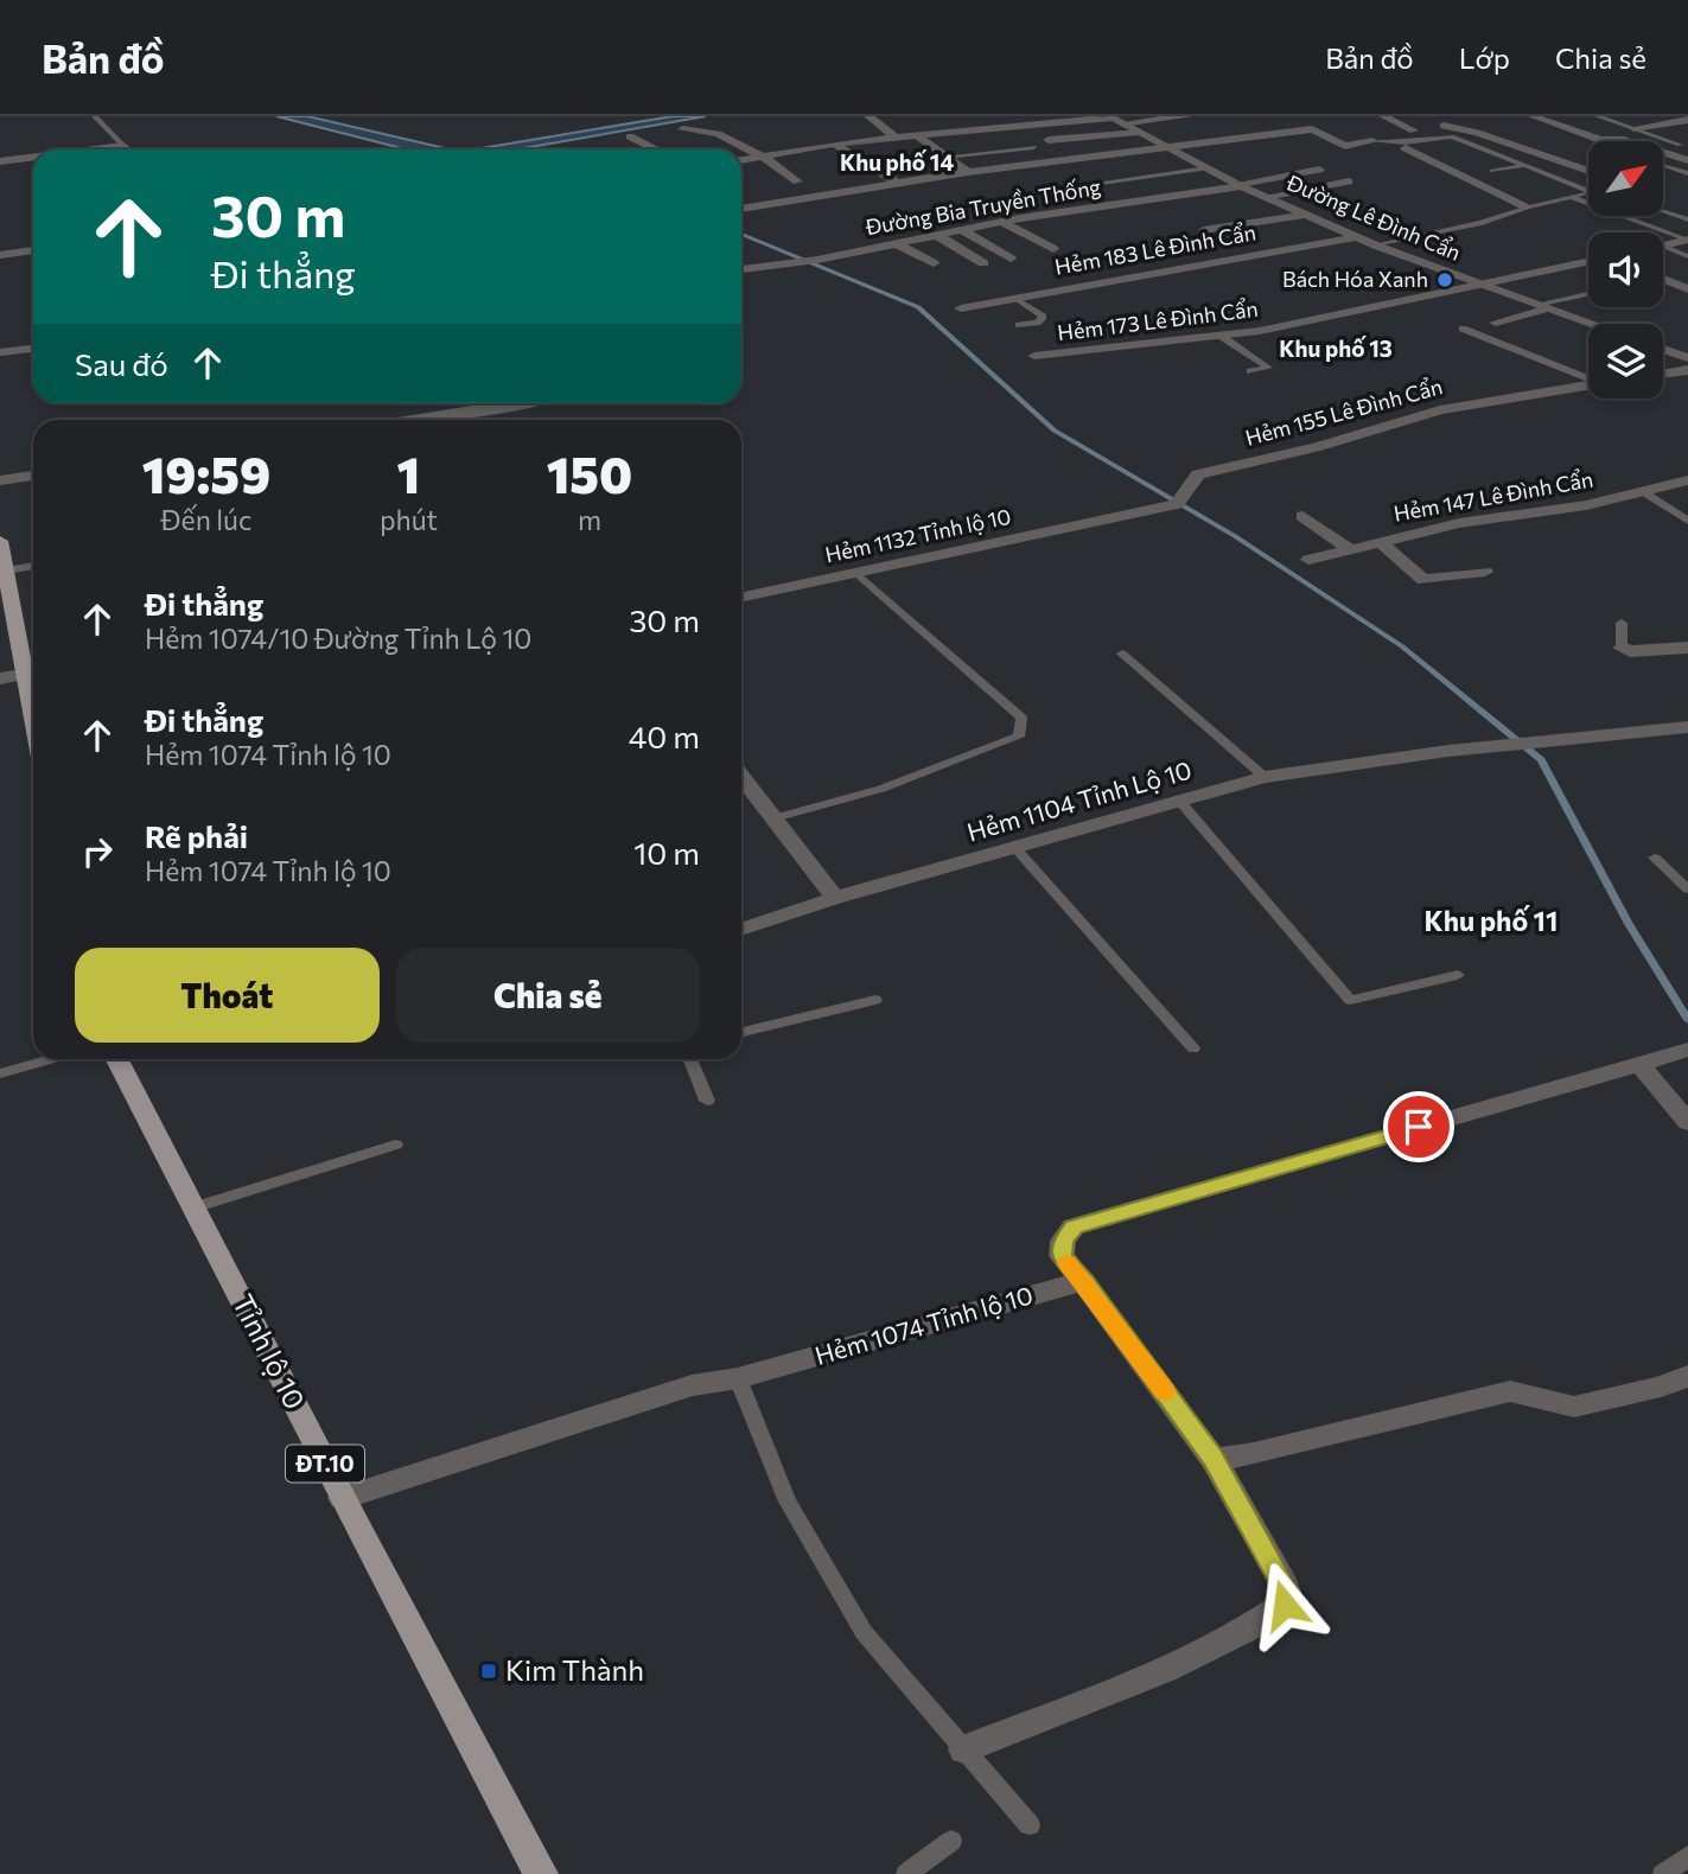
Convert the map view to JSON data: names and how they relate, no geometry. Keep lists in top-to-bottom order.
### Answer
{
  "streets": {
    "main road": ["Tỉnh lộ 10", "ĐT.10"],
    "street": [
      "Đường Bia Truyền Thống",
      "Đường Lê Đình Cẩn",
      "Hẻm 183 Lê Đình Cẩn",
      "Hẻm 173 Lê Đình Cẩn",
      "Hẻm 155 Lê Đình Cẩn",
      "Hẻm 147 Lê Đình Cẩn",
      "Hẻm 1132 Tỉnh lộ 10",
      "Hẻm 1104 Tỉnh Lộ 10",
      "Hẻm 1074 Tỉnh lộ 10"
    ]
  },
  "crossings": [
    ["Đường Bia Truyền Thống", "Đường Lê Đình Cẩn"],
    ["Đường Lê Đình Cẩn", "Hẻm 183 Lê Đình Cẩn"],
    ["Đường Lê Đình Cẩn", "Hẻm 173 Lê Đình Cẩn"],
    ["Hẻm 155 Lê Đình Cẩn", "Hẻm 1132 Tỉnh lộ 10"],
    ["Hẻm 1074 Tỉnh lộ 10", "Tỉnh lộ 10"]
  ],
  "districts": ["Khu phố 14", "Khu phố 13", "Khu phố 11"],
  "places": {
    "other": ["Bách Hóa Xanh"],
    "transit": ["Kim Thành"]
  },
  "north": "top right",
  "page": {
    "header": "Bản đồ",
    "nav": ["Bản đồ", "Lớp", "Chia sẻ"],
    "turn": ["30 m", "Đi thẳng"],
    "then": "Sau đó",
    "eta": [
      "19:59",
      "Đến lúc",
      "1",
      "phút",
      "150",
      "m"
    ],
    "list": [
      {
        "name": "Đi thẳng",
        "note": "Hẻm 1074/10 Đường Tỉnh Lộ 10",
        "value": "30 m"
      },
      {
        "name": "Đi thẳng",
        "note": "Hẻm 1074 Tỉnh lộ 10",
        "value": "40 m"
      },
      {
        "name": "Rẽ phải",
        "note": "Hẻm 1074 Tỉnh lộ 10",
        "value": "10 m"
      }
    ],
    "buttons": ["Thoát", "Chia sẻ"]
  }
}
